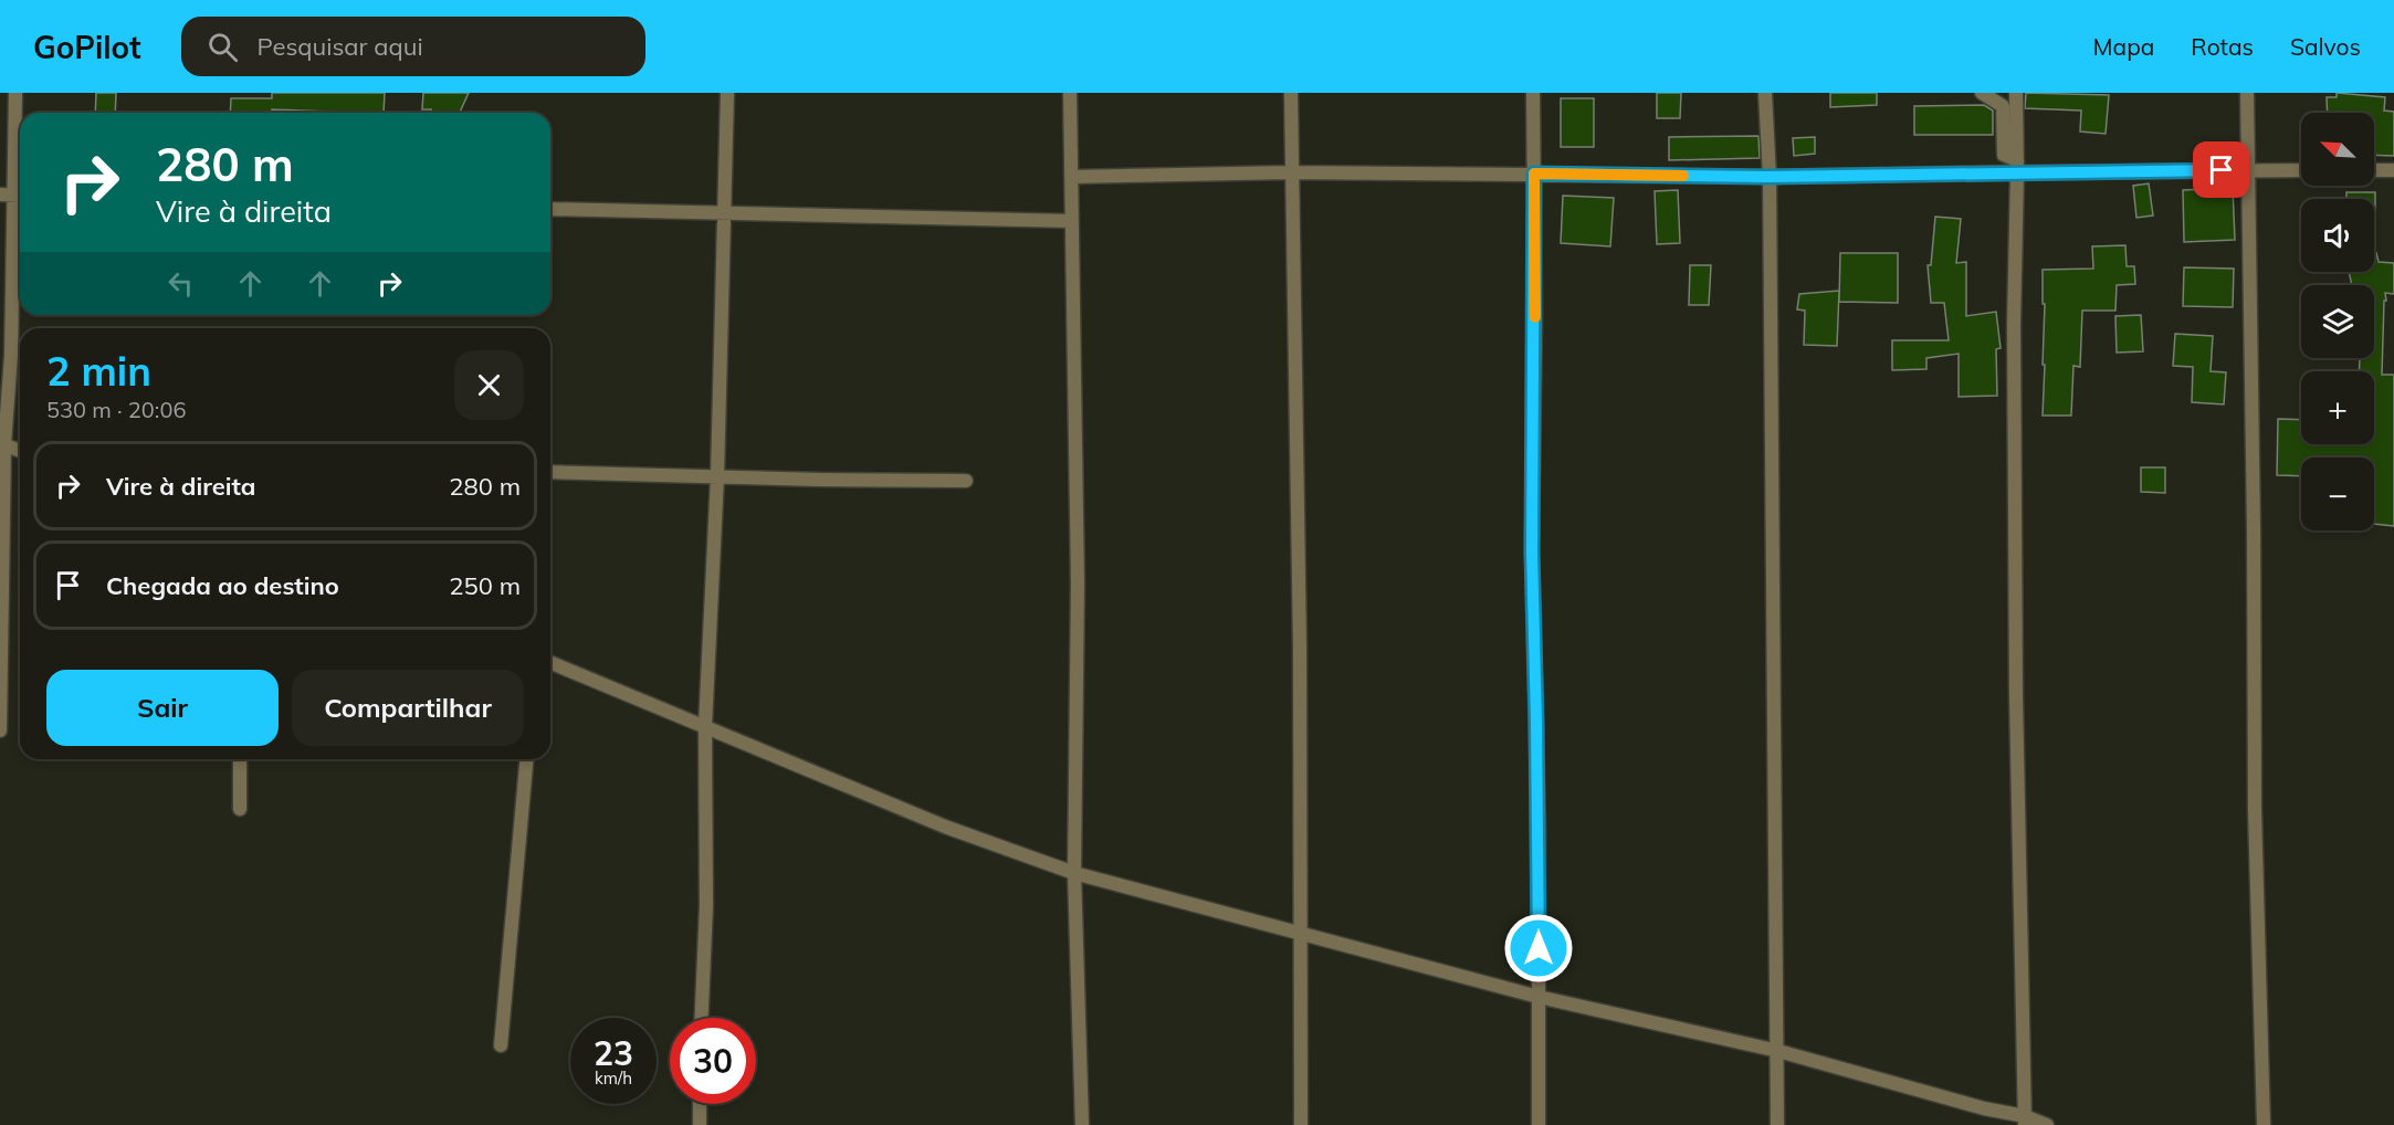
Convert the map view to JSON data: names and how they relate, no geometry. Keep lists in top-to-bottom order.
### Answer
{
  "north": "top left",
  "page": {
    "header": "GoPilot",
    "search": "Pesquisar aqui",
    "nav": ["Mapa", "Rotas", "Salvos"],
    "map_buttons": ["+", "−"],
    "turn": ["280 m", "Vire à direita"],
    "heading": ["2 min", "530 m · 20:06"],
    "list": [
      {
        "name": "Vire à direita",
        "value": "280 m"
      },
      {
        "name": "Chegada ao destino",
        "value": "250 m"
      }
    ],
    "buttons": ["Sair", "Compartilhar"],
    "speed": "23 km/h",
    "limit": "30"
  }
}
